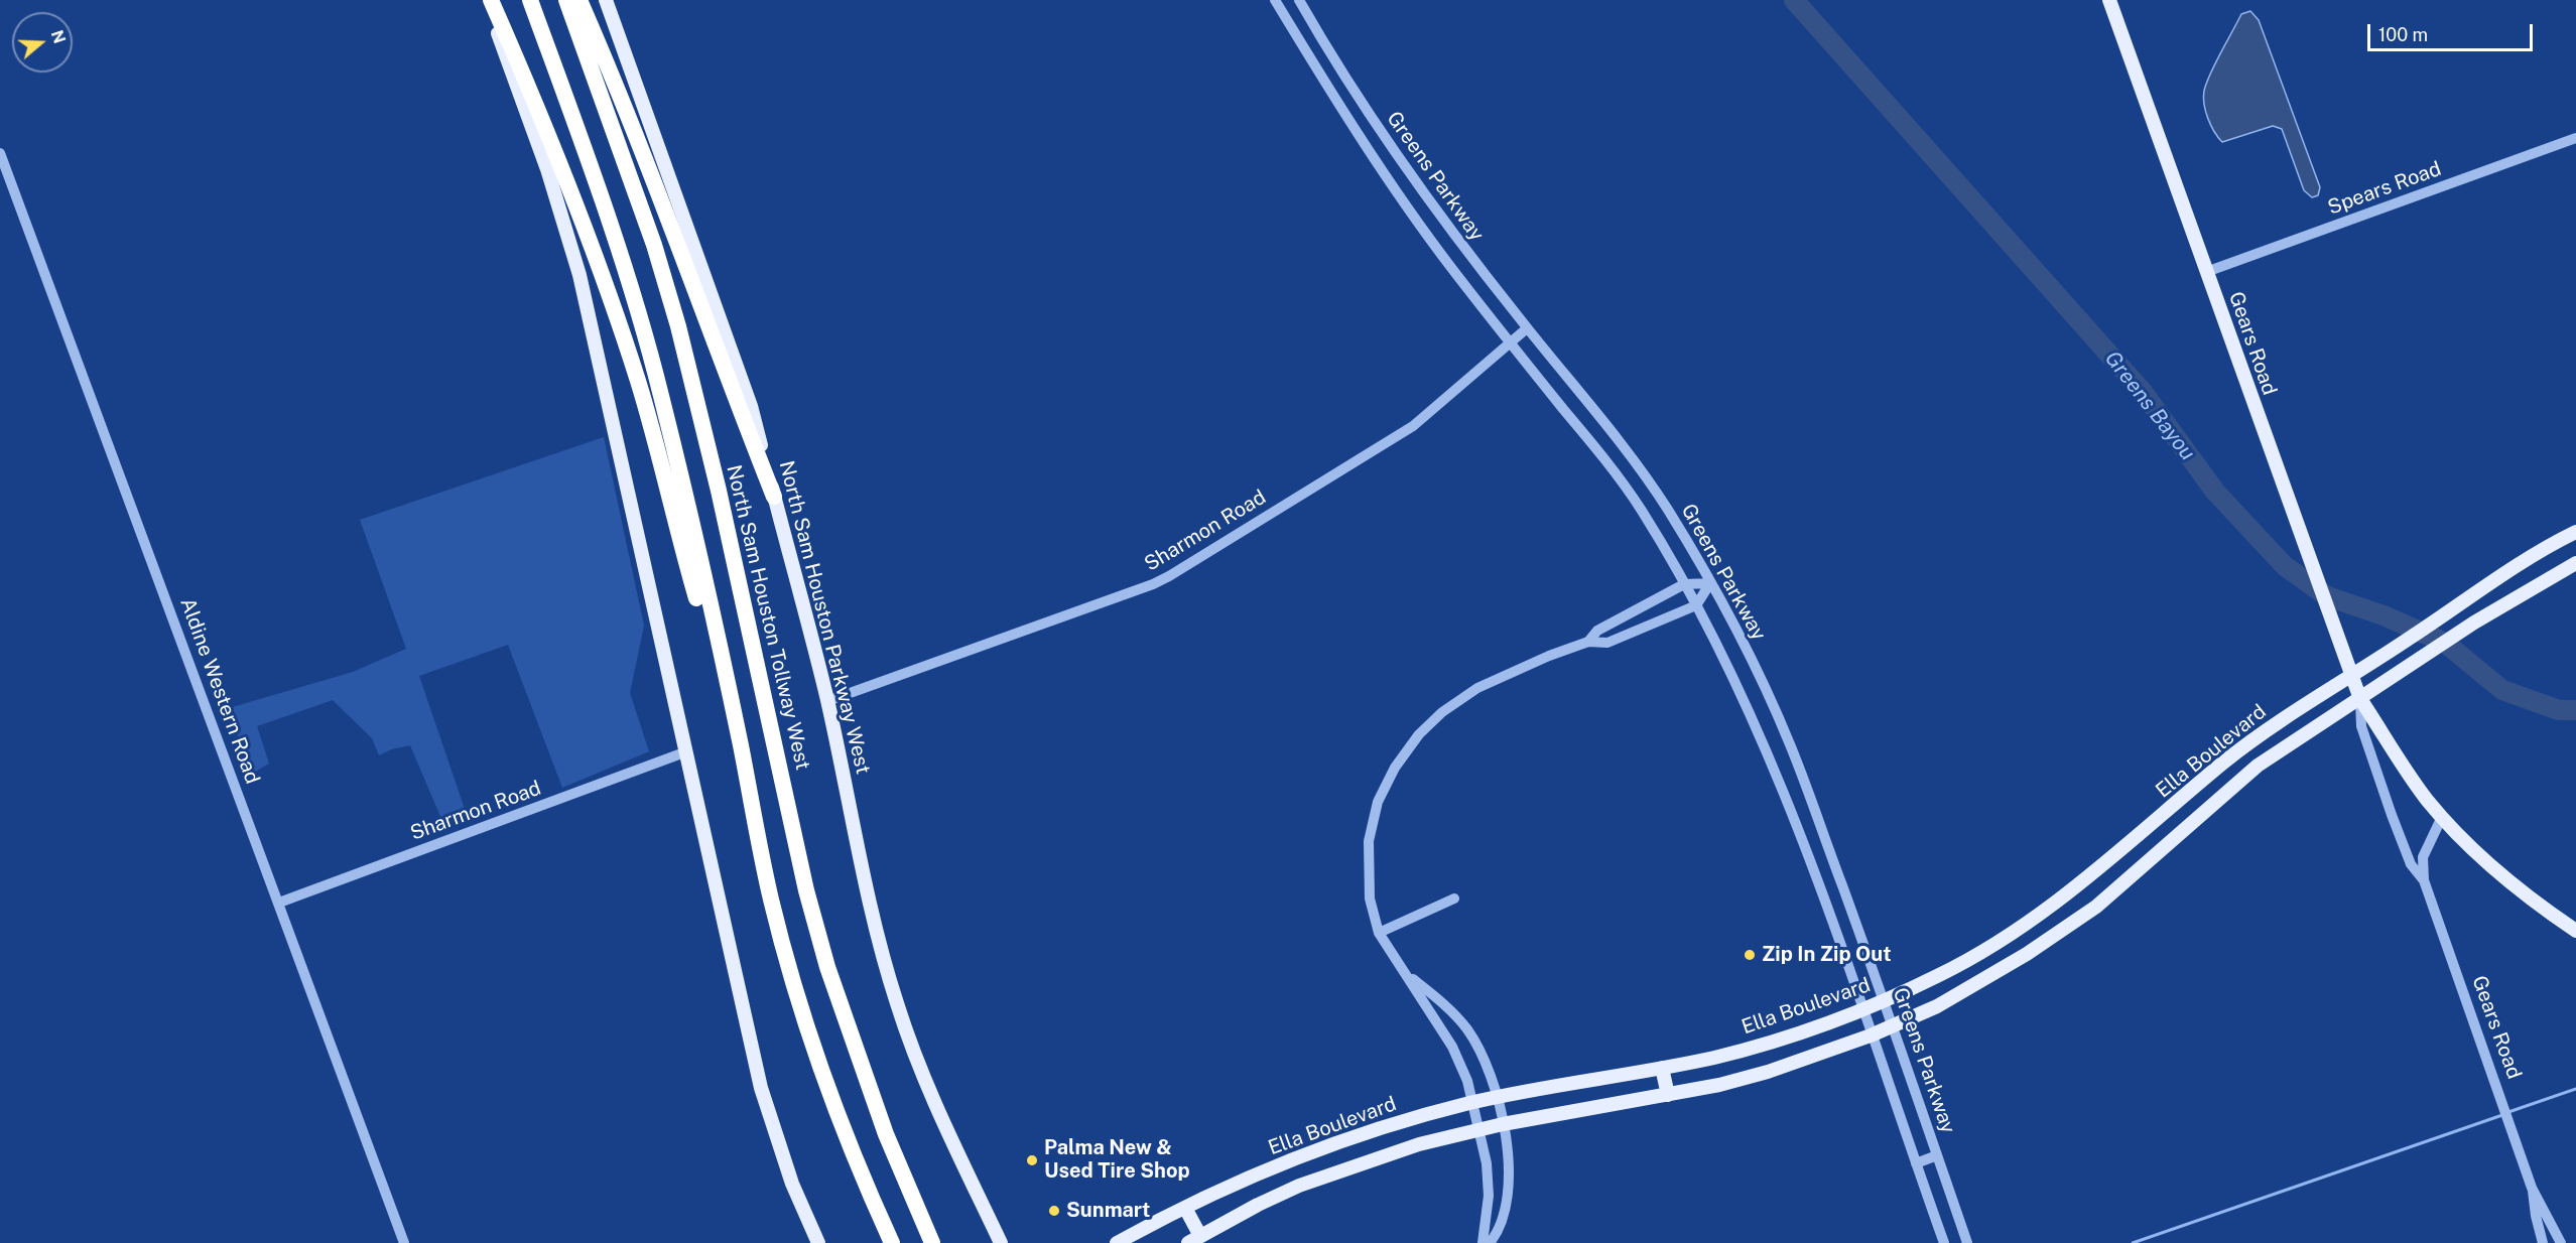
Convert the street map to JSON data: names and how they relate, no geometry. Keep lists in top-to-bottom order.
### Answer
{
  "streets": {
    "highway": ["North Sam Houston Tollway West"],
    "main road": ["Gears Road", "North Sam Houston Parkway West", "Ella Boulevard"],
    "street": [
      "Greens Parkway",
      "Spears Road",
      "Sharmon Road",
      "Aldine Western Road"
    ]
  },
  "crossings": [
    ["Greens Parkway", "Sharmon Road"],
    ["Greens Parkway", "Ella Boulevard"],
    ["Spears Road", "Gears Road"],
    ["Gears Road", "Ella Boulevard"],
    ["Sharmon Road", "North Sam Houston Parkway West"],
    ["Sharmon Road", "Aldine Western Road"]
  ],
  "water": ["Greens Bayou"],
  "places": ["Zip In Zip Out", "Palma New & Used Tire Shop", "Sunmart"],
  "scale_bar": "100 m",
  "north": "right"
}
